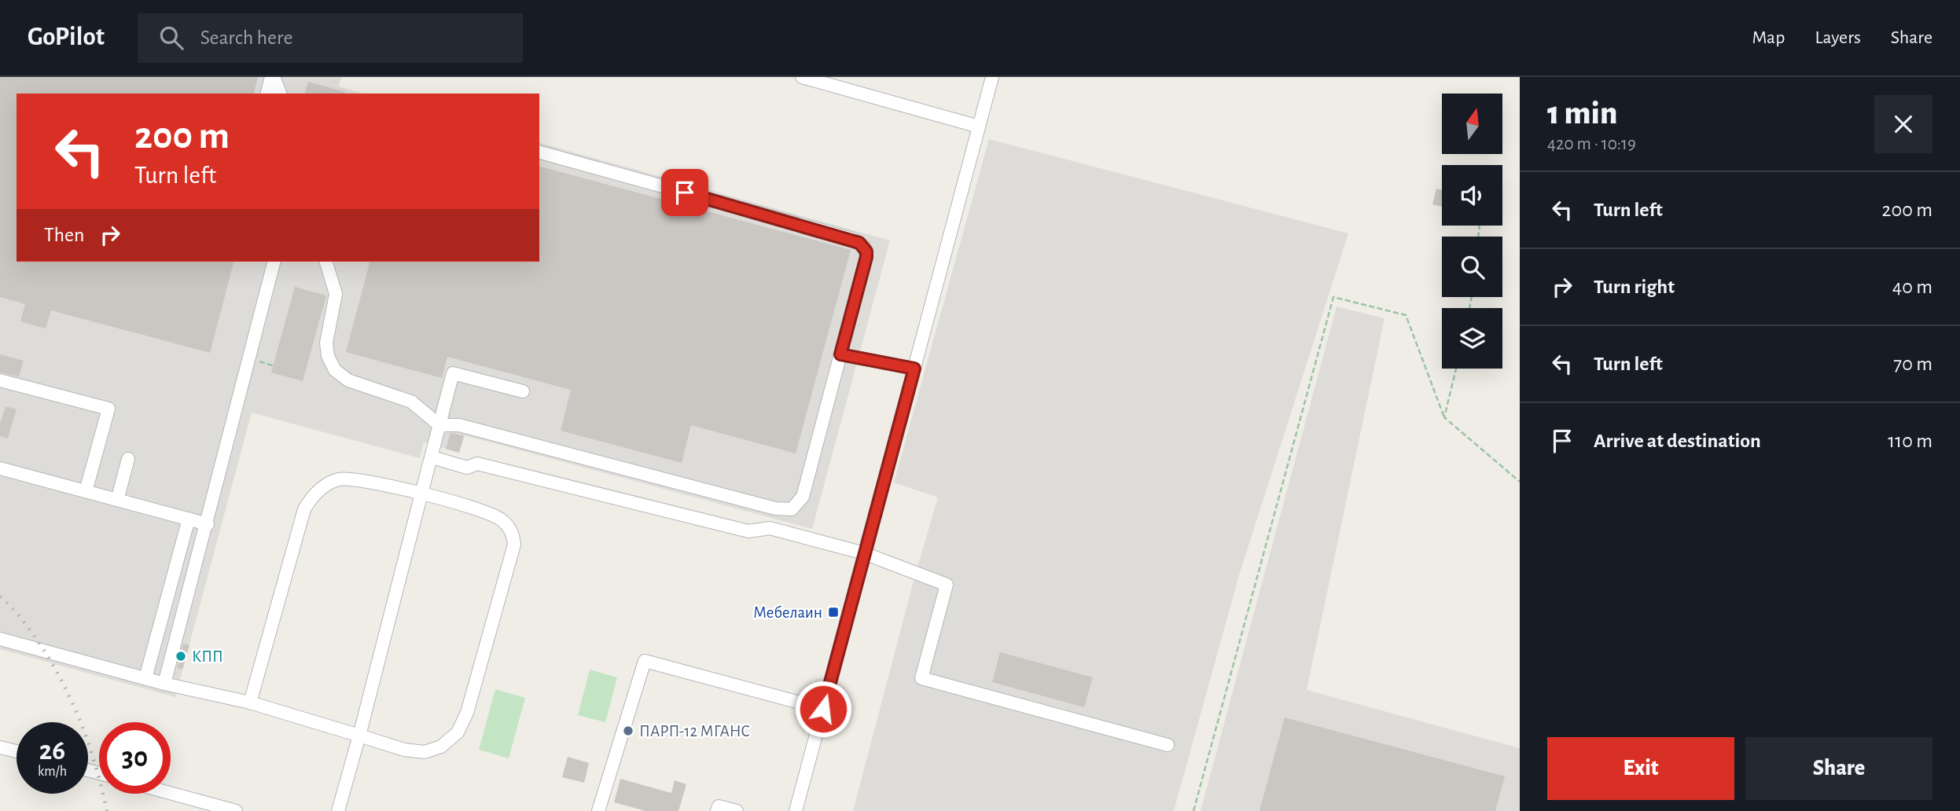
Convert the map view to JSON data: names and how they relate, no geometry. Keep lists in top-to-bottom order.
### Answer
{
  "places": {
    "transit": ["Мебелаин"],
    "other": ["КПП", "ПАРП-12 МГАНС"]
  },
  "north": "top",
  "page": {
    "header": "GoPilot",
    "search": "Search here",
    "nav": ["Map", "Layers", "Share"],
    "heading": ["1 min", "420 m · 10:19"],
    "turn": ["200 m", "Turn left"],
    "list": [
      {
        "name": "Turn left",
        "value": "200 m"
      },
      {
        "name": "Turn right",
        "value": "40 m"
      },
      {
        "name": "Turn left",
        "value": "70 m"
      },
      {
        "name": "Arrive at destination",
        "value": "110 m"
      }
    ],
    "then": "Then",
    "speed": "26 km/h",
    "limit": "30",
    "buttons": ["Exit", "Share"]
  }
}
